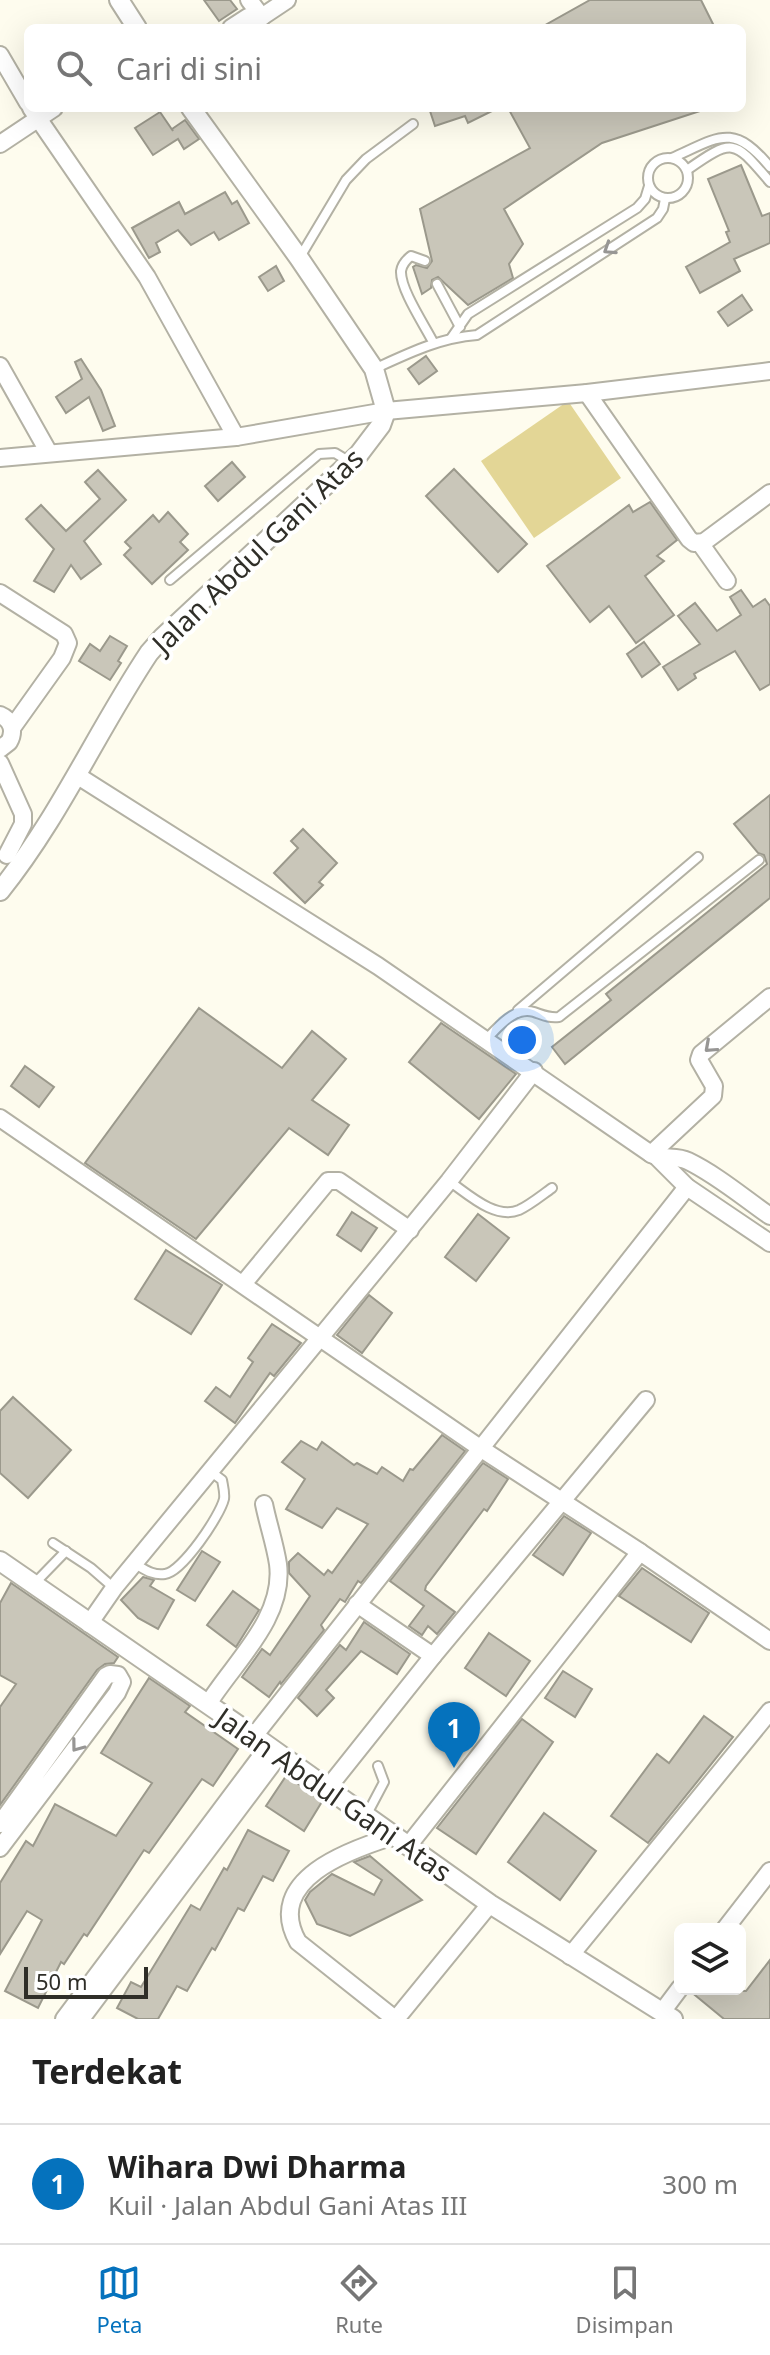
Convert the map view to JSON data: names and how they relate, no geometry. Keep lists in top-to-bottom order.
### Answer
{
  "streets": {
    "street": ["Jalan Abdul Gani Atas"]
  },
  "scale_bar": "50 m",
  "page": {
    "search": "Cari di sini",
    "pins": "1",
    "scale": "50 m",
    "heading": "Terdekat",
    "list": [
      {
        "mark": "1",
        "name": "Wihara Dwi Dharma",
        "note": "Kuil · Jalan Abdul Gani Atas III",
        "value": "300 m"
      }
    ],
    "nav": ["Peta", "Rute", "Disimpan"]
  }
}
